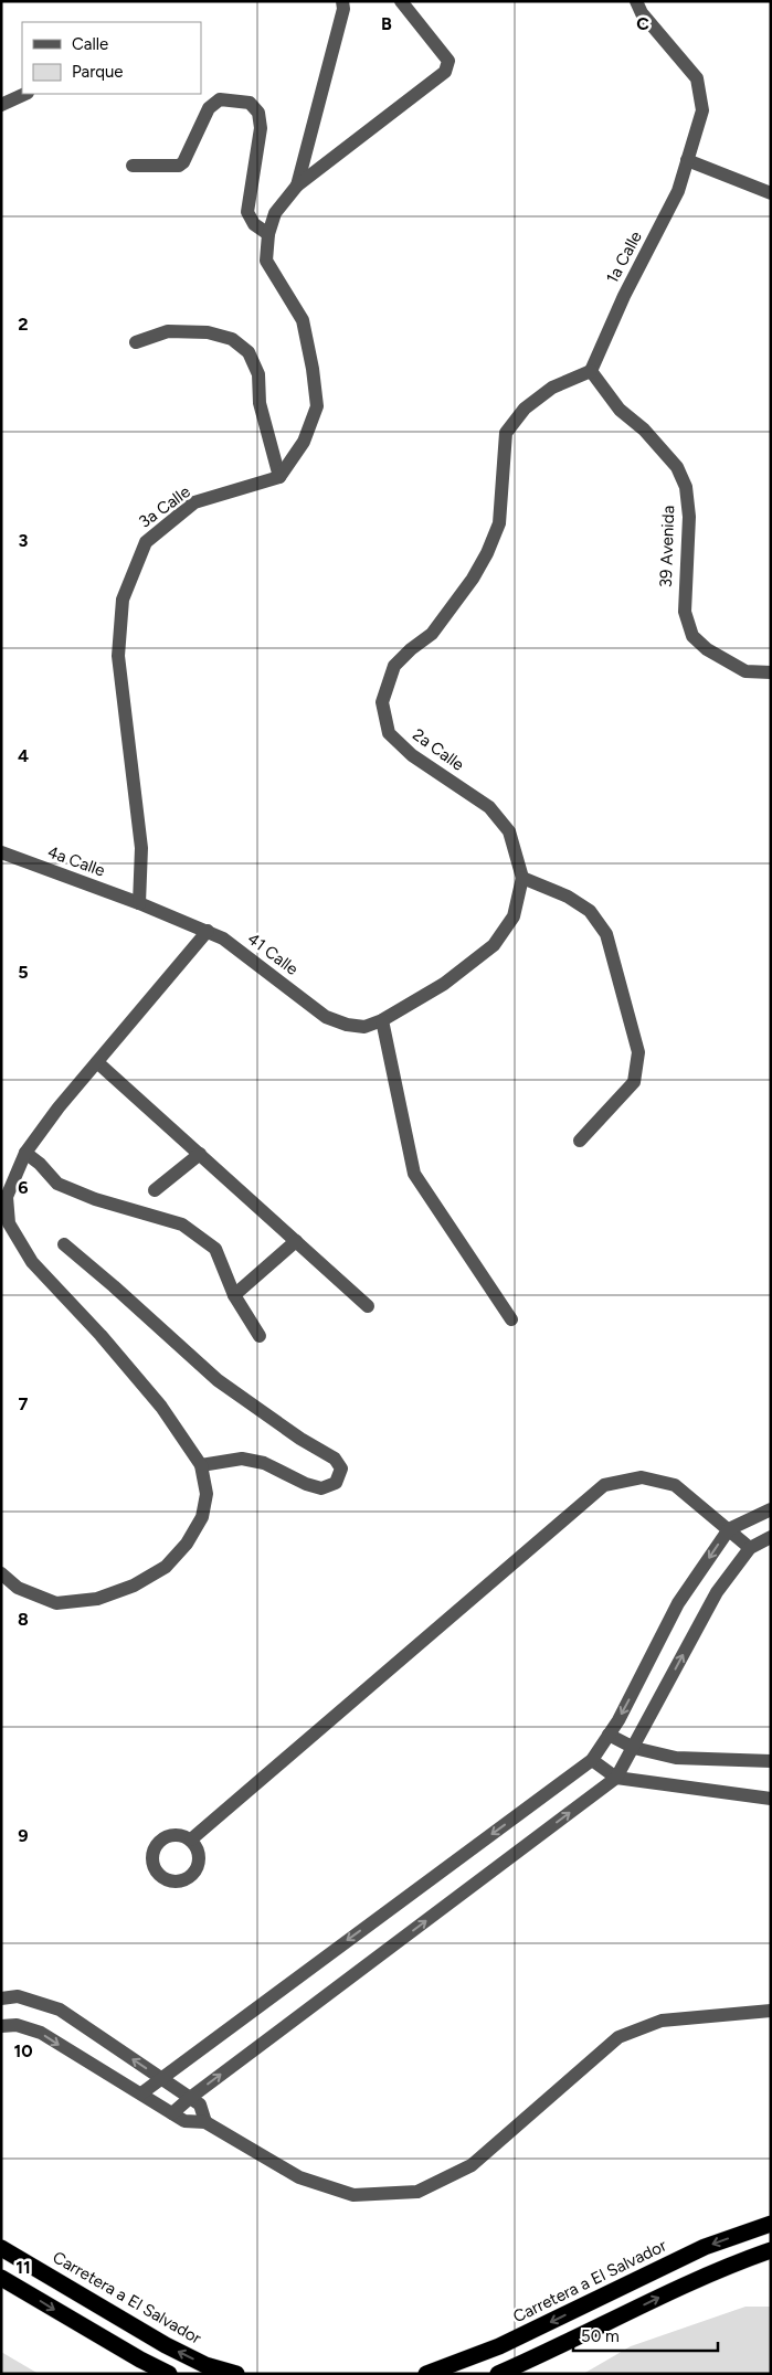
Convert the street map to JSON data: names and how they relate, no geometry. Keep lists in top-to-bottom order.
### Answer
{
  "streets": {
    "highway": ["Carretera a El Salvador"],
    "street": [
      "1a Calle",
      "3a Calle",
      "39 Avenida",
      "2a Calle",
      "4a Calle",
      "41 Calle"
    ]
  },
  "crossings": [
    ["1a Calle", "39 Avenida"],
    ["1a Calle", "2a Calle"],
    ["3a Calle", "4a Calle"],
    ["3a Calle", "41 Calle"],
    ["39 Avenida", "2a Calle"],
    ["2a Calle", "41 Calle"],
    ["4a Calle", "41 Calle"]
  ],
  "legend": ["Calle", "Parque"],
  "scale_bar": "50 m",
  "grid": {
    "columns": ["B", "C"],
    "rows": [
      "2",
      "3",
      "4",
      "5",
      "6",
      "7",
      "8",
      "9",
      "10",
      "11"
    ]
  }
}
